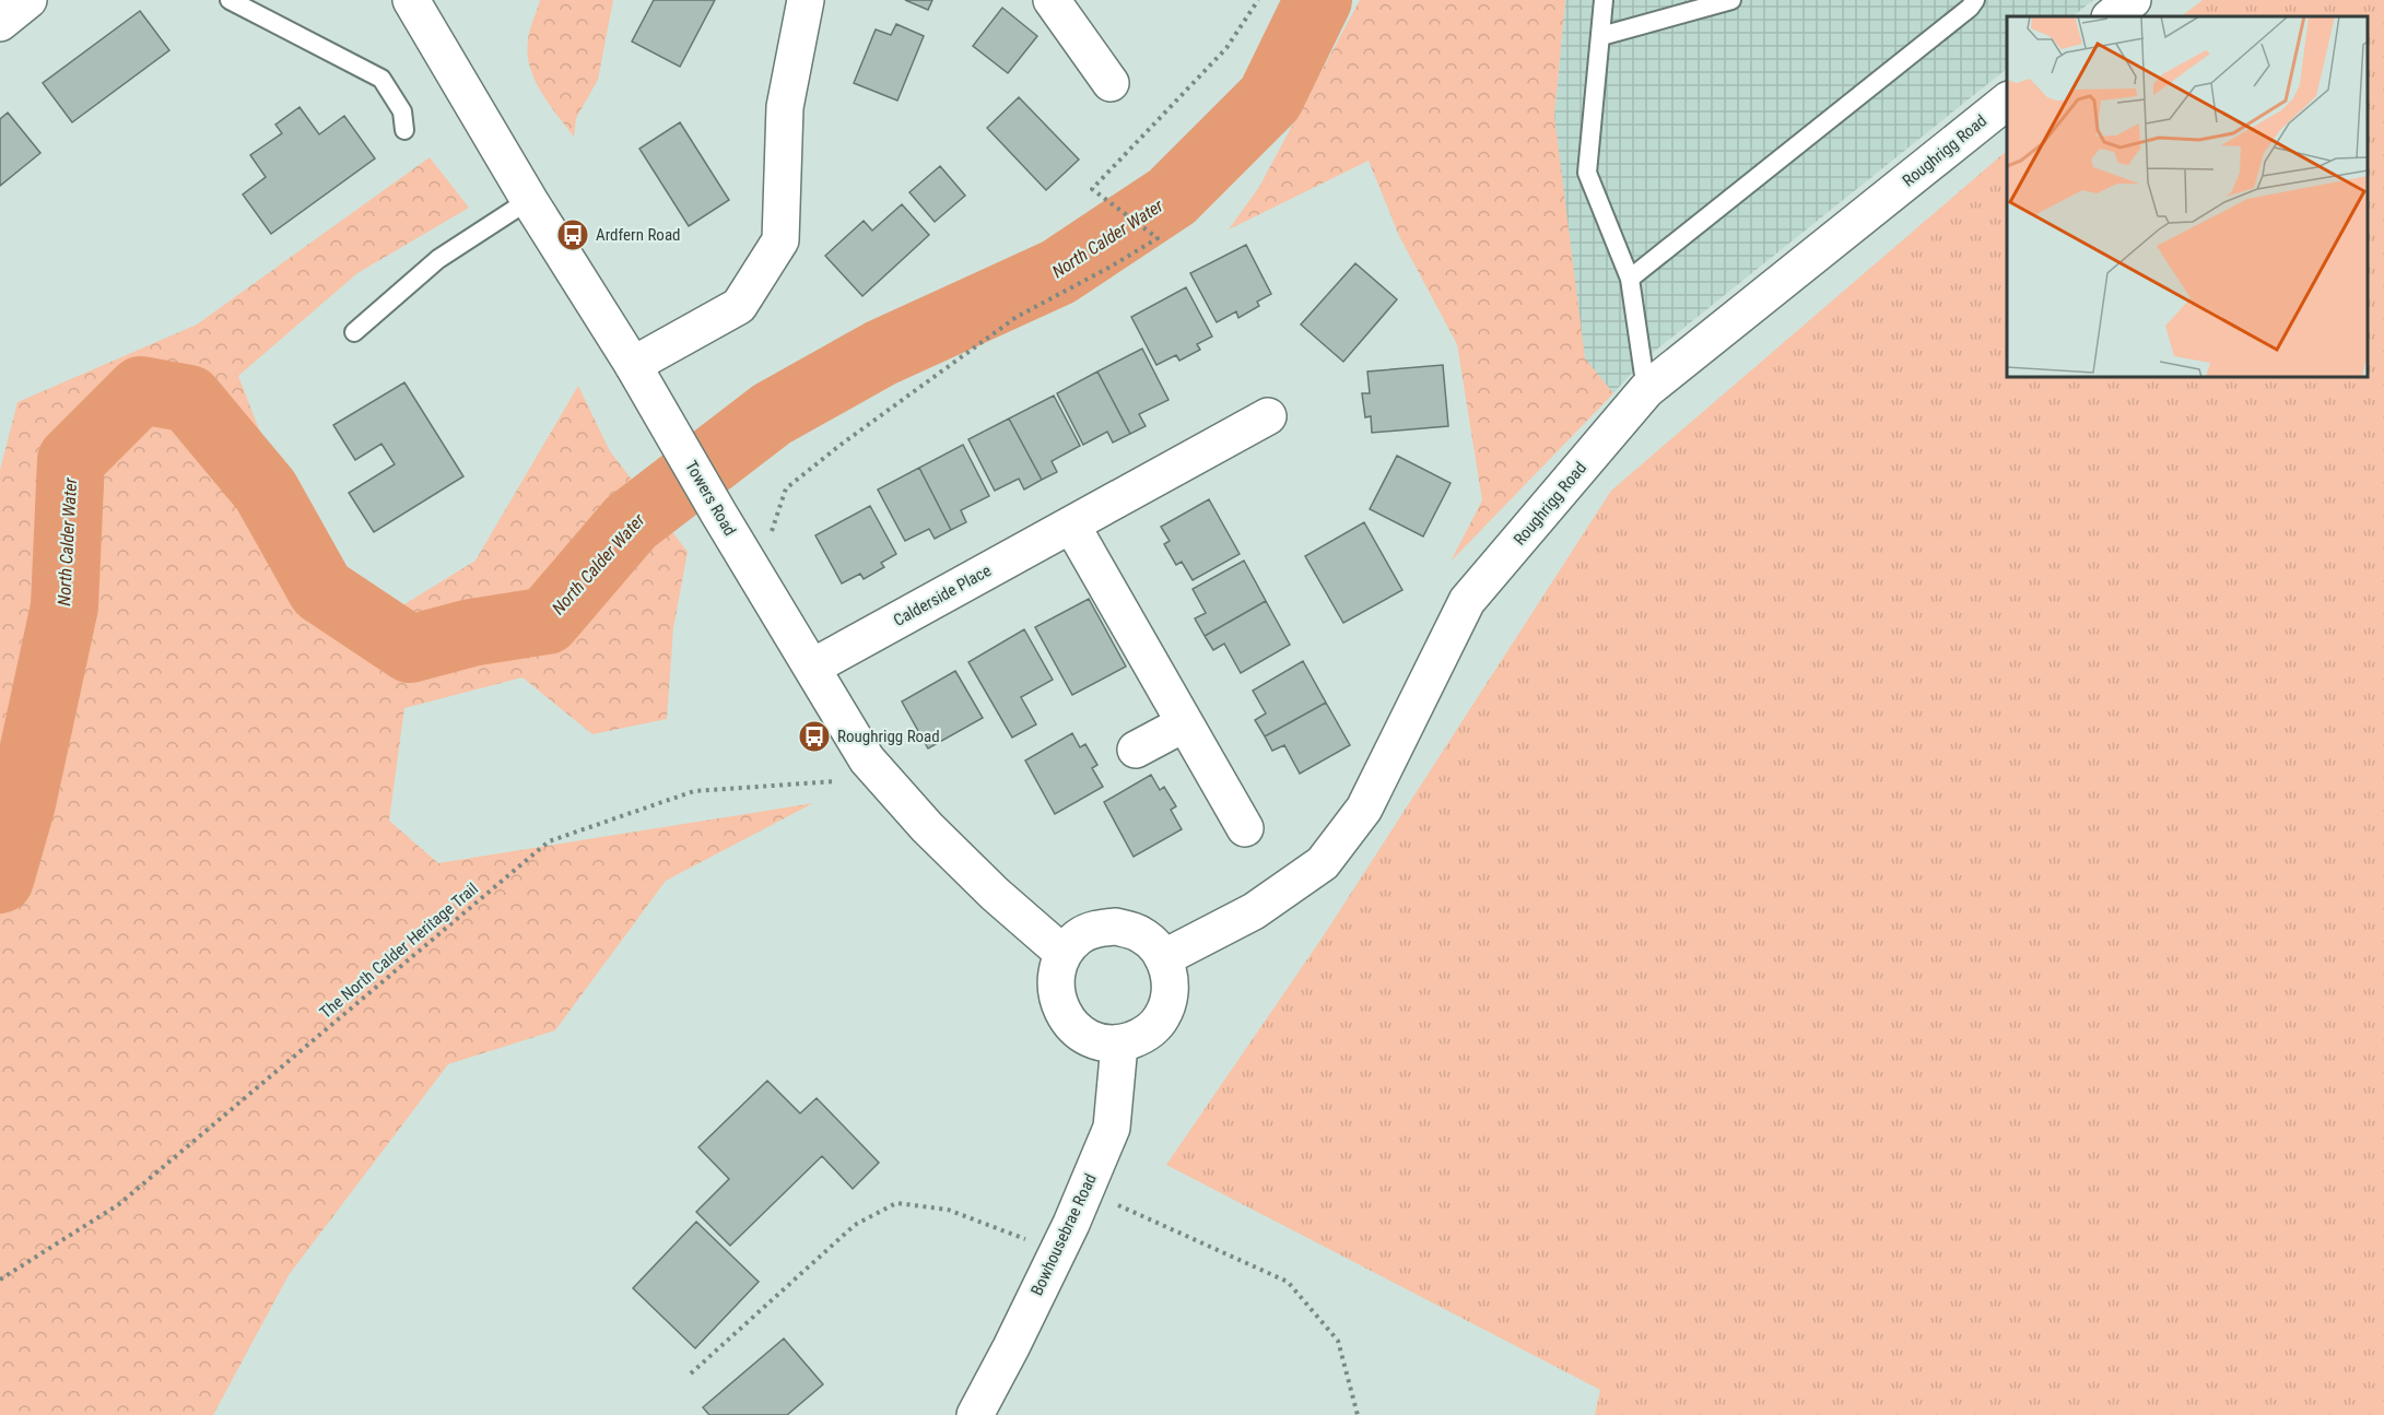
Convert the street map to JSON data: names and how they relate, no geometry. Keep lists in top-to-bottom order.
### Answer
{
  "streets": {
    "street": [
      "Roughrigg Road",
      "Towers Road",
      "Calderside Place",
      "Bowhousebrae Road"
    ],
    "path": ["The North Calder Heritage Trail"]
  },
  "crossings": [
    ["Roughrigg Road", "Towers Road"],
    ["Roughrigg Road", "Bowhousebrae Road"],
    ["Towers Road", "Calderside Place"],
    ["Towers Road", "The North Calder Heritage Trail"],
    ["Towers Road", "Bowhousebrae Road"]
  ],
  "water": ["North Calder Water"],
  "places": {
    "bus stop": ["Ardfern Road", "Roughrigg Road"]
  }
}
